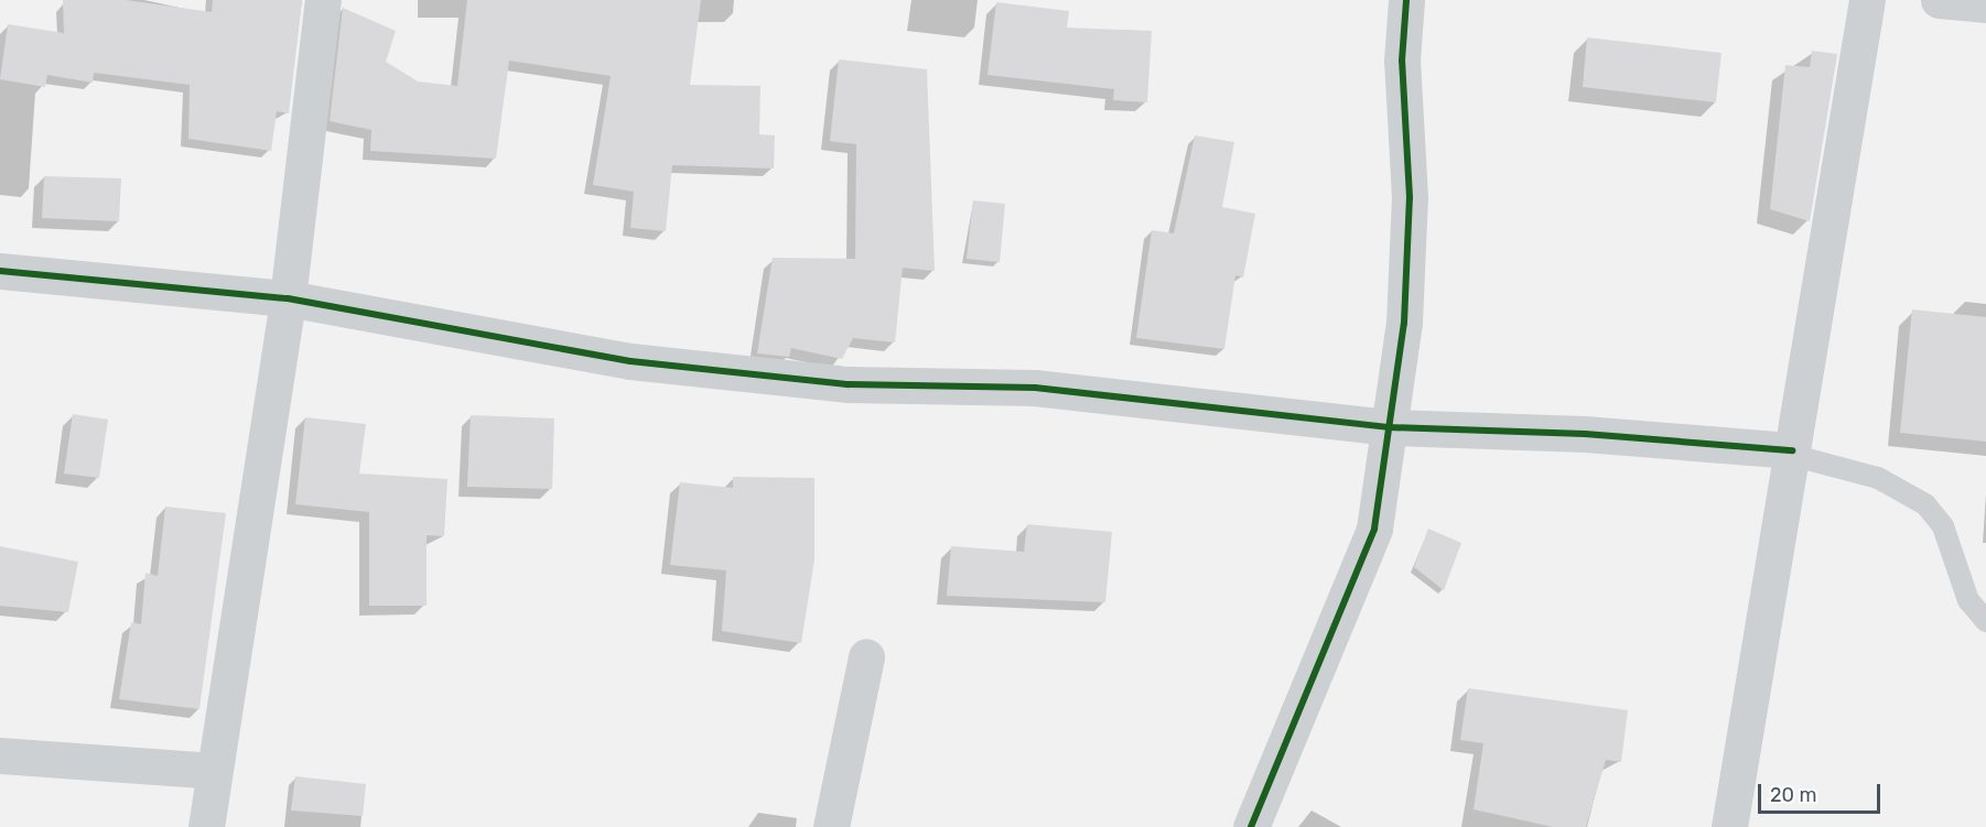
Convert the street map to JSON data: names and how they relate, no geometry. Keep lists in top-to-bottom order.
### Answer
{
  "scale_bar": "20 m"
}
